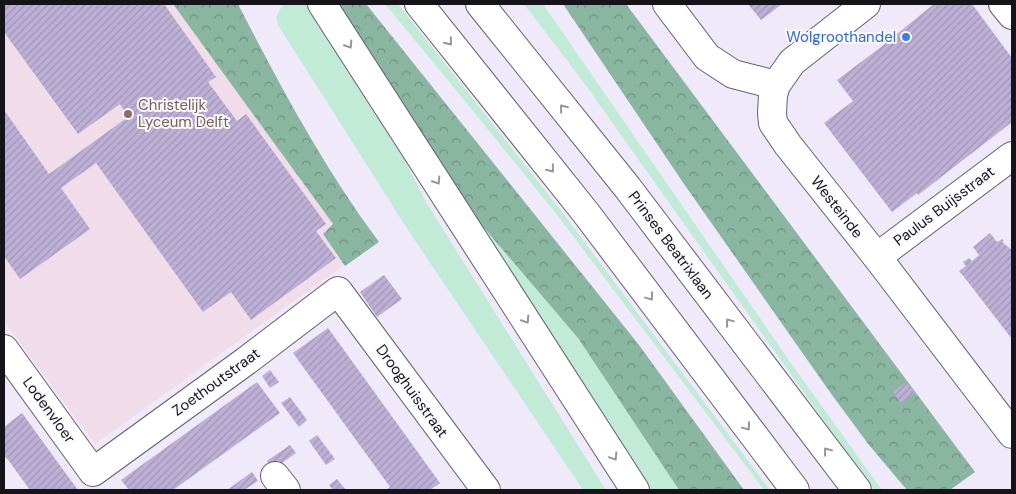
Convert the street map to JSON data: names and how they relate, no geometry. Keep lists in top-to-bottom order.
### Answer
{
  "streets": {
    "main road": [
      "Paulus Buijsstraat",
      "Westeinde",
      "Prinses Beatrixlaan",
      "Zoethoutstraat",
      "Drooghuisstraat",
      "Lodenvloer"
    ]
  },
  "crossings": [
    ["Paulus Buijsstraat", "Westeinde"],
    ["Zoethoutstraat", "Drooghuisstraat"],
    ["Zoethoutstraat", "Lodenvloer"]
  ],
  "places": ["Wolgroothandel", "Christelijk Lyceum Delft"]
}
